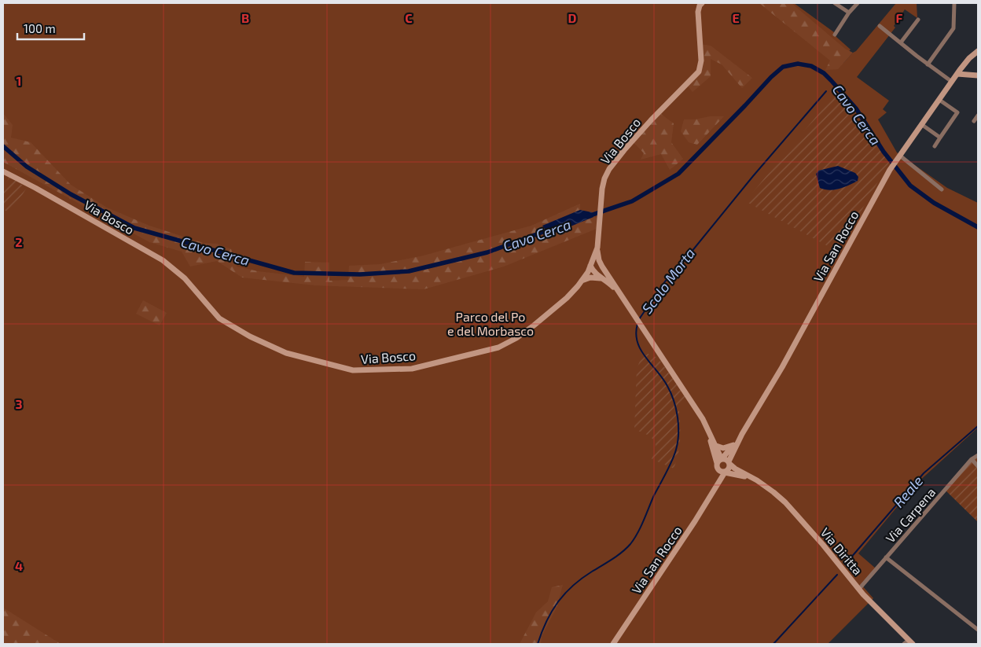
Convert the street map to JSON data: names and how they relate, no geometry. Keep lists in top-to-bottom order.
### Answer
{
  "streets": {
    "street": [
      "Via Bosco",
      "Via San Rocco",
      "Via Carpena",
      "Via Diritta"
    ]
  },
  "crossings": [
    ["Via San Rocco", "Via Diritta"],
    ["Via Carpena", "Via Diritta"]
  ],
  "water": ["Cavo Cerca", "Scolo Morta", "Reale"],
  "parks": ["Parco del Po e del Morbasco"],
  "scale_bar": "100 m",
  "grid": {
    "columns": [
      "B",
      "C",
      "D",
      "E",
      "F"
    ],
    "rows": [
      "1",
      "2",
      "3",
      "4"
    ]
  }
}
